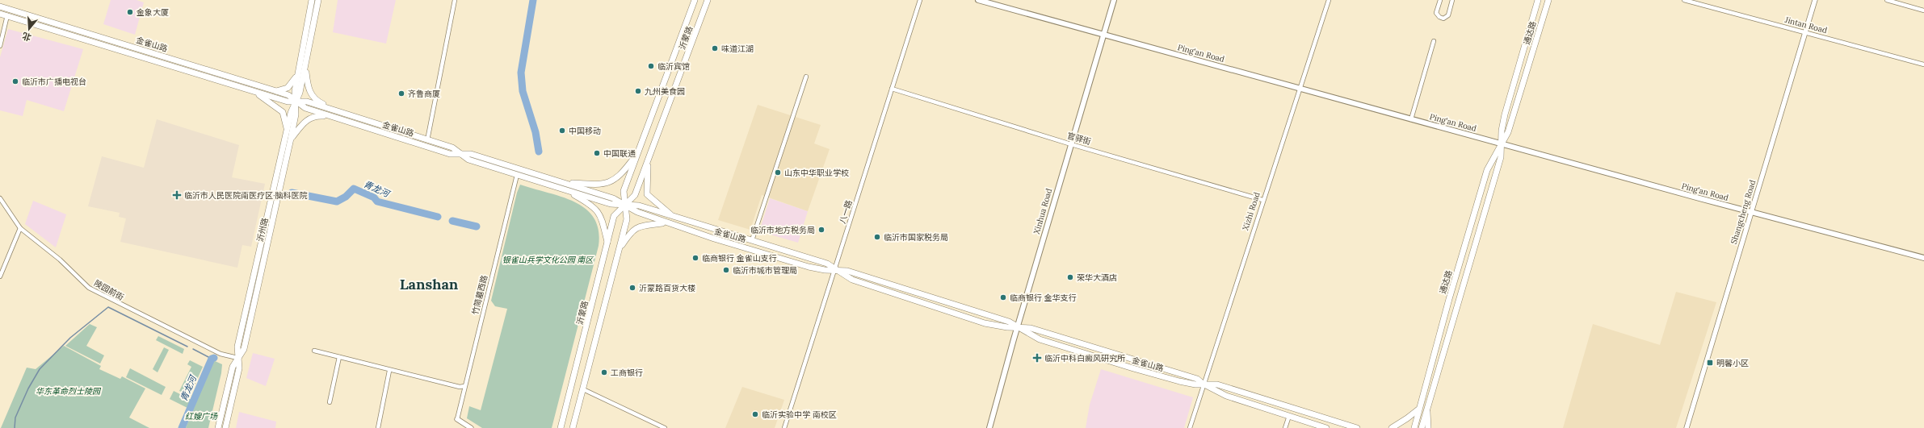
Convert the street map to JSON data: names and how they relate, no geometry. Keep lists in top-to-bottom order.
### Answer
{
  "streets": {
    "main road": [
      "通达路",
      "沂蒙路",
      "金雀山路",
      "Ping'an Road",
      "Xinhua Road",
      "沂州路"
    ],
    "street": [
      "Jintan Road",
      "官驿街",
      "Xizhi Road",
      "八一路",
      "Shangcheng Road",
      "陵园前街",
      "竹简墓西路"
    ]
  },
  "crossings": [
    ["Jintan Road", "Shangcheng Road"],
    ["通达路", "Ping'an Road"],
    ["沂蒙路", "金雀山路"],
    ["金雀山路", "Xinhua Road"],
    ["金雀山路", "Xizhi Road"],
    ["金雀山路", "八一路"],
    ["金雀山路", "沂州路"],
    ["金雀山路", "竹简墓西路"],
    ["Ping'an Road", "Xinhua Road"],
    ["Ping'an Road", "Xizhi Road"],
    ["Ping'an Road", "Shangcheng Road"],
    ["官驿街", "Xinhua Road"],
    ["官驿街", "Xizhi Road"],
    ["官驿街", "八一路"],
    ["沂州路", "陵园前街"]
  ],
  "districts": ["Lanshan"],
  "water": ["青龙河"],
  "parks": ["银雀山兵学文化公园 南区", "华东革命烈士陵园", "红嫂广场"],
  "places": {
    "other": [
      "金象大厦",
      "味道江湖",
      "临沂宾馆",
      "临沂市广播电视台",
      "九州美食园",
      "齐鲁商厦",
      "中国移动",
      "中国联通",
      "山东中华职业学校",
      "临沂市地方税务局",
      "临沂市国家税务局",
      "临商银行 金雀山支行",
      "临沂市城市管理局",
      "荣华大酒店",
      "沂蒙路百货大楼",
      "临商银行 金华支行",
      "工商银行",
      "临沂实验中学 南校区"
    ],
    "health": ["临沂市人民医院南医疗区·脑科医院", "临沂中科白癜风研究所"],
    "transit": ["明馨小区"]
  },
  "north": "bottom"
}
